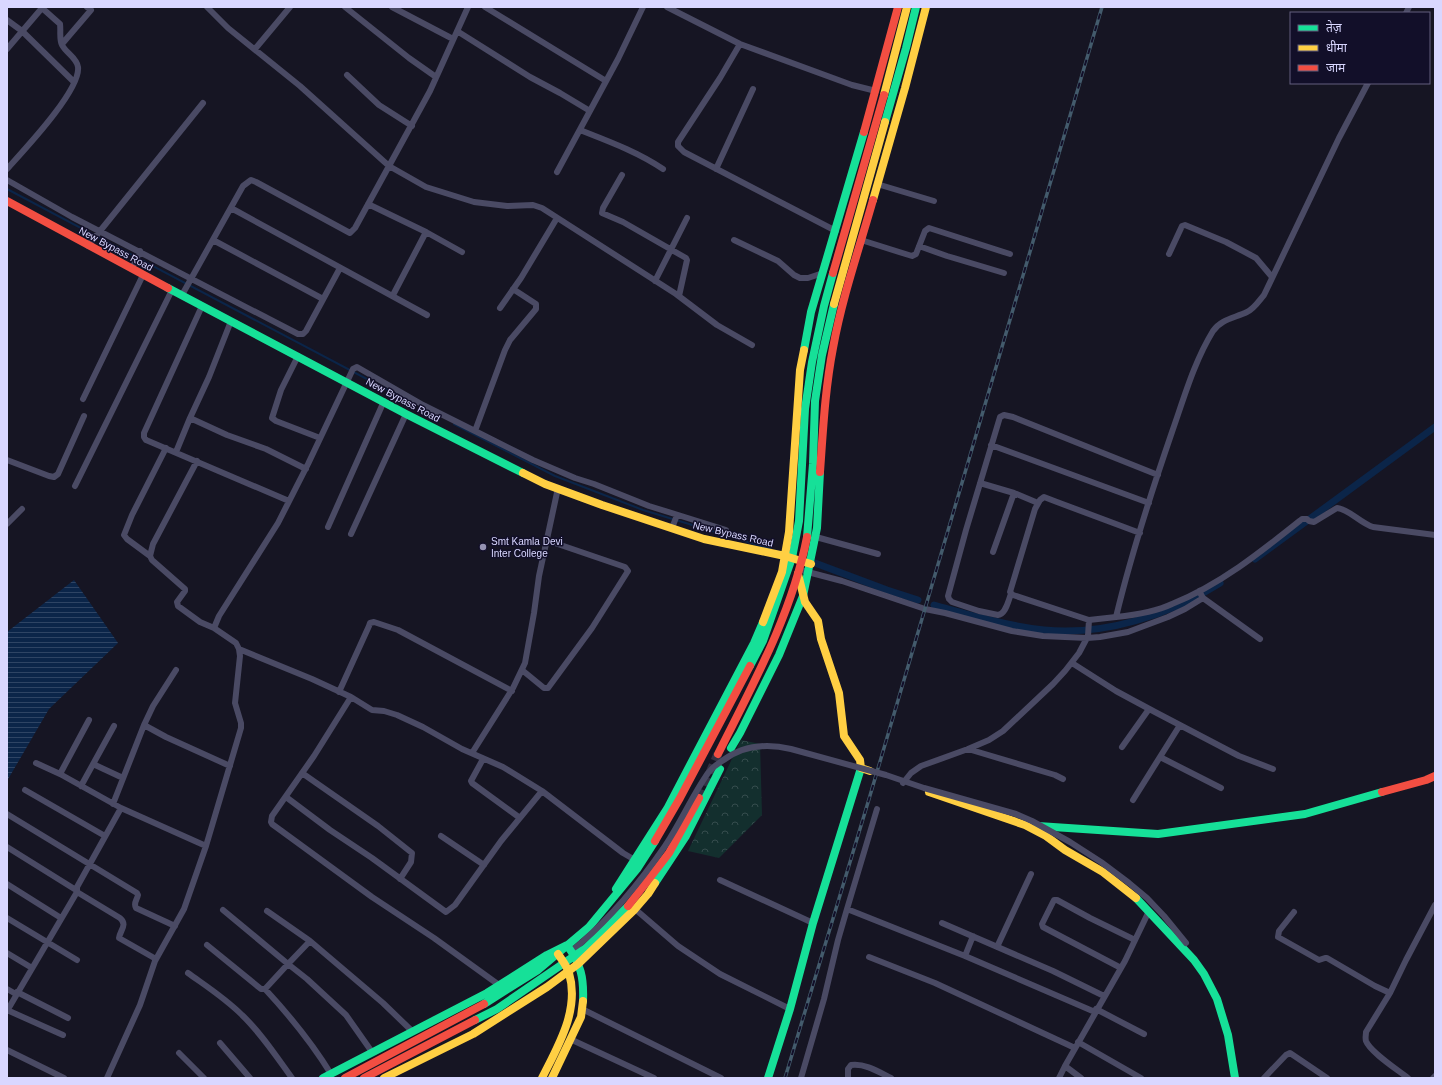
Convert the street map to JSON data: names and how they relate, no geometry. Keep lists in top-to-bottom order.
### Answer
{
  "streets": {
    "main road": ["New Bypass Road"]
  },
  "places": ["Smt Kamla Devi Inter College"],
  "legend": ["तेज़", "धीमा", "जाम"]
}
